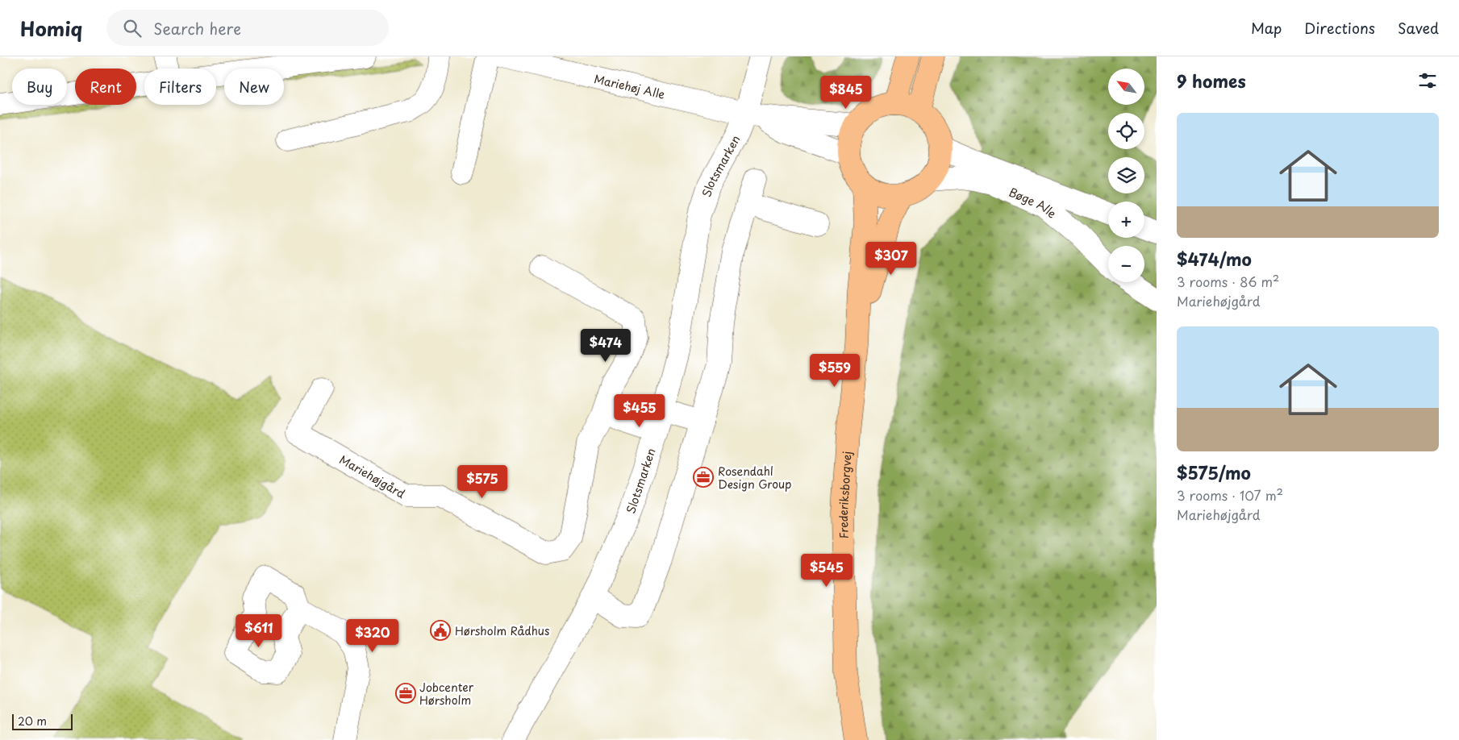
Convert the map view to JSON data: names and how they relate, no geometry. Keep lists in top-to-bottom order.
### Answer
{
  "streets": {
    "main road": ["Frederiksborgvej"],
    "street": [
      "Mariehøj Alle",
      "Slotsmarken",
      "Bøge Alle",
      "Mariehøjgård"
    ]
  },
  "crossings": [
    ["Mariehøj Alle", "Slotsmarken"],
    ["Mariehøj Alle", "Bøge Alle"],
    ["Mariehøj Alle", "Frederiksborgvej"],
    ["Bøge Alle", "Frederiksborgvej"]
  ],
  "places": {
    "office": ["Rosendahl Design Group", "Jobcenter Hørsholm"],
    "public building": ["Hørsholm Rådhus"]
  },
  "scale_bar": "20 m",
  "north": "top left",
  "page": {
    "header": "Homiq",
    "search": "Search here",
    "nav": ["Map", "Directions", "Saved"],
    "heading": "9 homes",
    "map_buttons": ["+", "−"],
    "chip": [
      "Buy",
      "Rent",
      "Filters",
      "New"
    ],
    "price": [
      "$845",
      "$307",
      "$474",
      "$559",
      "$455",
      "$575",
      "$545",
      "$611",
      "$320"
    ],
    "list": [
      {
        "name": "$474/mo",
        "note": "3 rooms · 86 m² · Mariehøjgård"
      },
      {
        "name": "$575/mo",
        "note": "3 rooms · 107 m² · Mariehøjgård"
      }
    ],
    "scale": "20 m"
  }
}
